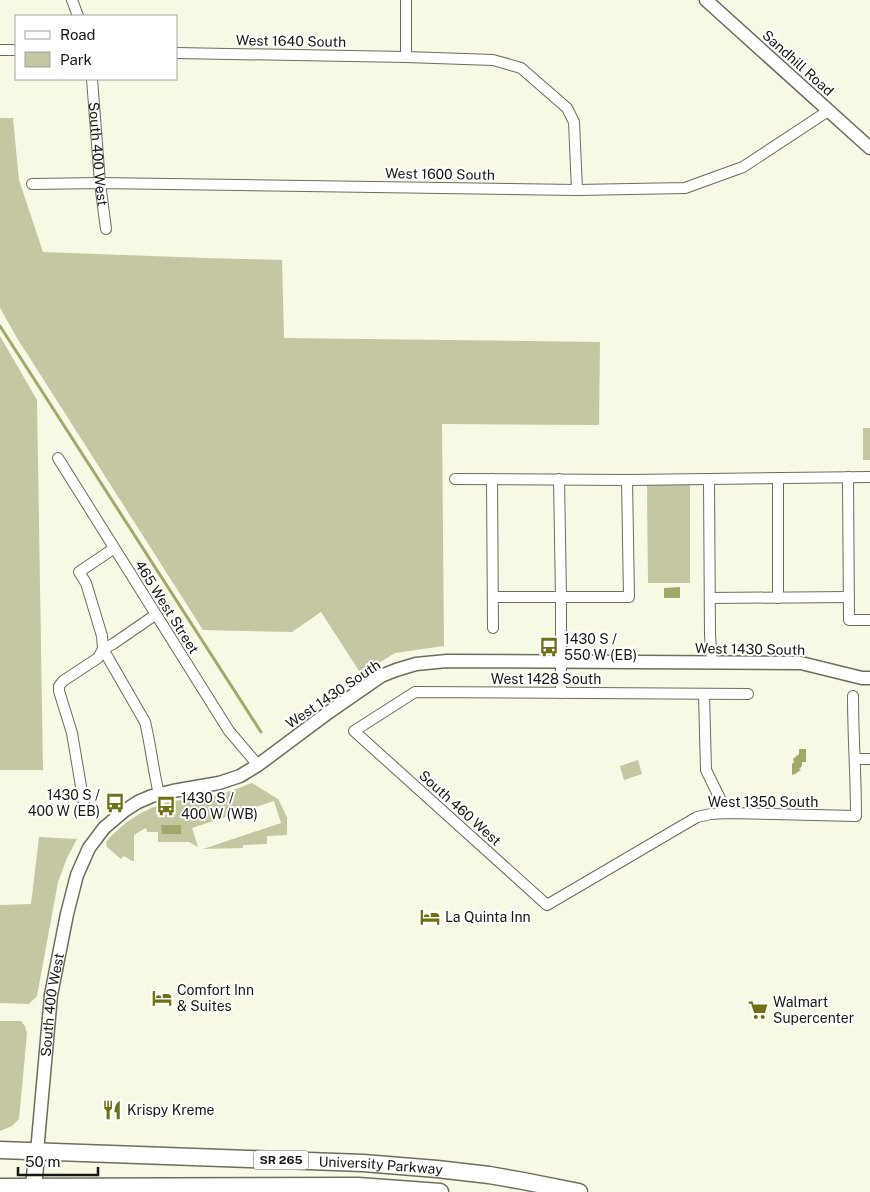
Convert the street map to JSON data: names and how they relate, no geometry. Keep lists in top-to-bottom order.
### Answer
{
  "streets": {
    "main road": ["South 400 West", "SR 265", "University Parkway"],
    "street": [
      "West 1640 South",
      "Sandhill Road",
      "West 1600 South",
      "465 West Street",
      "West 1430 South",
      "West 1428 South",
      "West 1350 South",
      "South 460 West"
    ]
  },
  "crossings": [
    ["West 1640 South", "West 1600 South"],
    ["Sandhill Road", "West 1600 South"],
    ["South 400 West", "West 1600 South"],
    ["South 400 West", "West 1430 South"],
    ["South 400 West", "University Parkway"],
    ["465 West Street", "West 1430 South"],
    ["West 1428 South", "South 460 West"],
    ["West 1350 South", "South 460 West"]
  ],
  "places": {
    "bus stop": ["1430 S / 550 W (EB)", "1430 S / 400 W (EB)", "1430 S / 400 W (WB)"],
    "hotel": ["La Quinta Inn", "Comfort Inn & Suites"],
    "supermarket": ["Walmart Supercenter"],
    "restaurant": ["Krispy Kreme"]
  },
  "legend": ["Road", "Park"],
  "scale_bar": "50 m"
}
